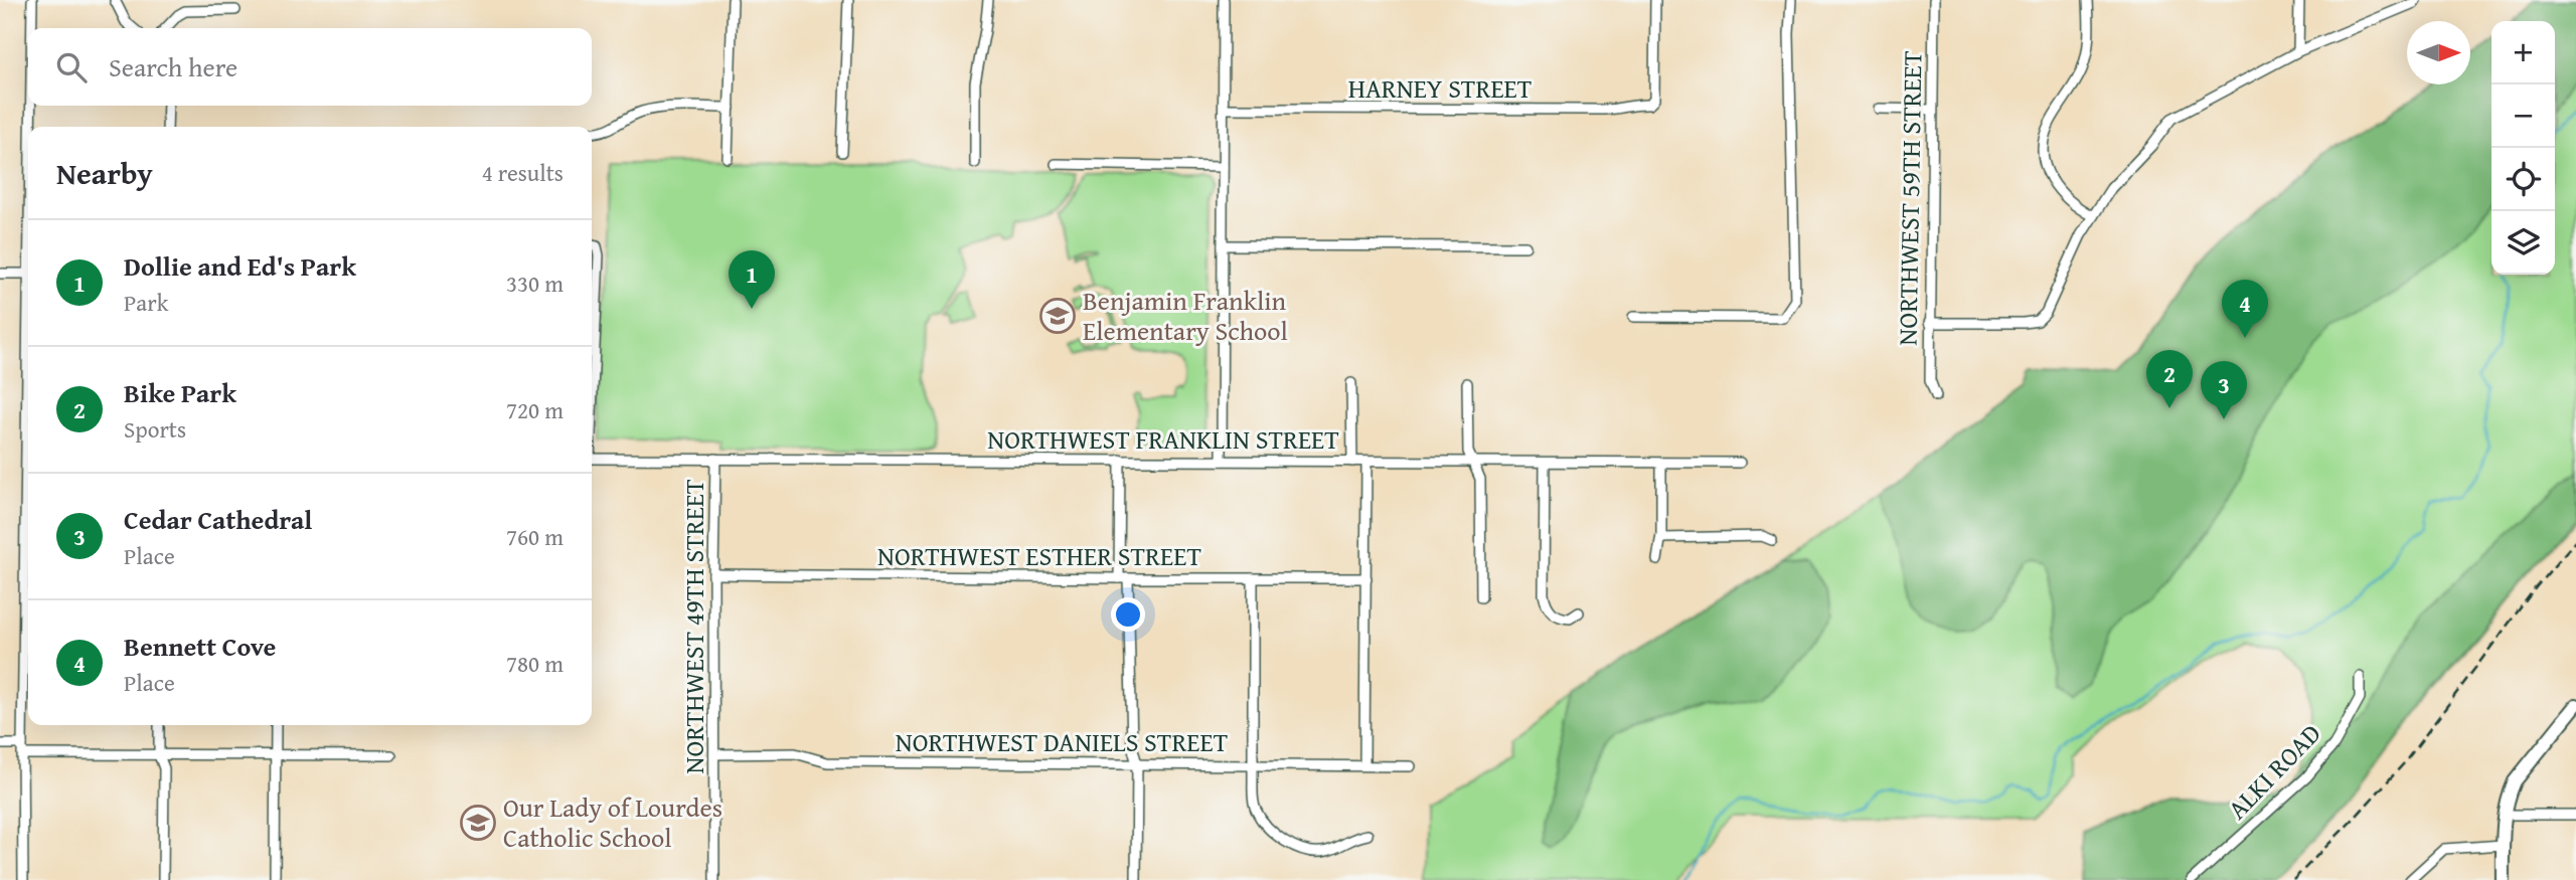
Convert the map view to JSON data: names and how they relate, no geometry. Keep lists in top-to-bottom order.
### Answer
{
  "streets": {
    "street": [
      "HARNEY STREET",
      "NORTHWEST 59TH STREET",
      "NORTHWEST FRANKLIN STREET",
      "NORTHWEST ESTHER STREET",
      "NORTHWEST 49TH STREET",
      "NORTHWEST DANIELS STREET",
      "ALKI ROAD"
    ]
  },
  "crossings": [
    ["NORTHWEST FRANKLIN STREET", "NORTHWEST 49TH STREET"],
    ["NORTHWEST ESTHER STREET", "NORTHWEST 49TH STREET"],
    ["NORTHWEST 49TH STREET", "NORTHWEST DANIELS STREET"]
  ],
  "places": {
    "school or university": ["Benjamin Franklin Elementary School", "Our Lady of Lourdes Catholic School"]
  },
  "north": "right",
  "page": {
    "map_buttons": ["+", "−"],
    "search": "Search here",
    "heading": ["Nearby", "4 results"],
    "list": [
      {
        "mark": "1",
        "name": "Dollie and Ed's Park",
        "note": "Park",
        "value": "330 m"
      },
      {
        "mark": "2",
        "name": "Bike Park",
        "note": "Sports",
        "value": "720 m"
      },
      {
        "mark": "3",
        "name": "Cedar Cathedral",
        "note": "Place",
        "value": "760 m"
      },
      {
        "mark": "4",
        "name": "Bennett Cove",
        "note": "Place",
        "value": "780 m"
      }
    ],
    "pins": [
      "1",
      "4",
      "2",
      "3"
    ]
  }
}
